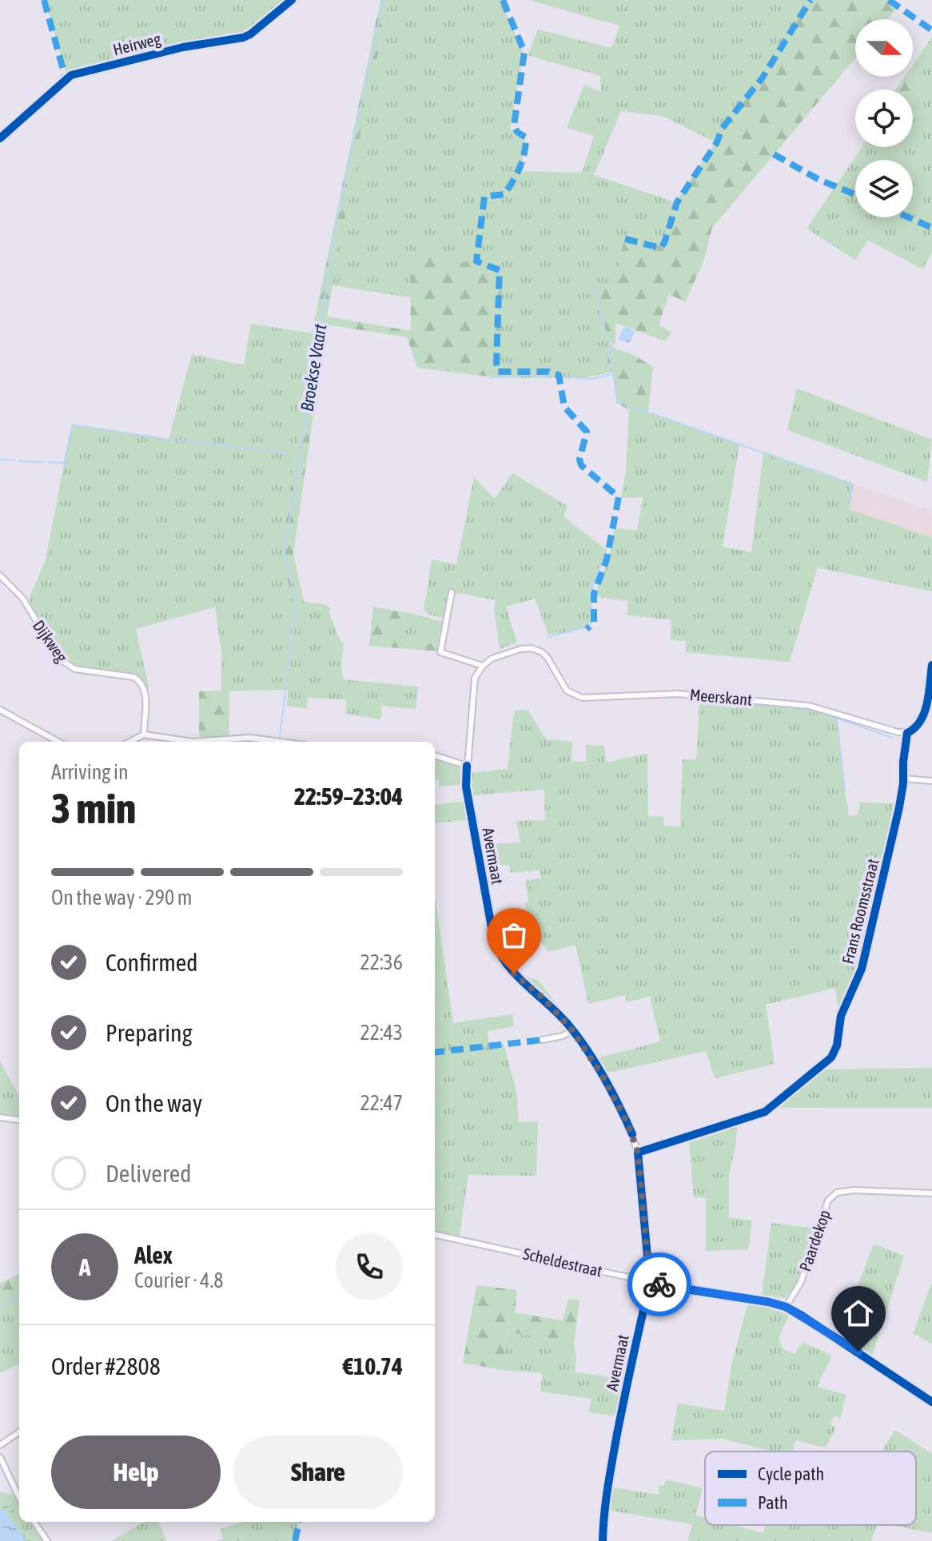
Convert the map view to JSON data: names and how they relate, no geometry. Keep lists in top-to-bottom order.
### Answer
{
  "streets": {
    "street": [
      "Heirweg",
      "Dijkweg",
      "Meerskant",
      "Avermaat",
      "Frans Roomsstraat",
      "Paardekop",
      "Scheldestraat"
    ]
  },
  "crossings": [
    ["Meerskant", "Frans Roomsstraat"],
    ["Avermaat", "Frans Roomsstraat"],
    ["Avermaat", "Scheldestraat"],
    ["Paardekop", "Scheldestraat"]
  ],
  "water": ["Broekse Vaart"],
  "legend": ["Cycle path", "Path"],
  "north": "right",
  "page": {
    "heading": ["3 min", "Arriving in", "22:59–23:04"],
    "panel": [
      "Alex",
      "Courier · 4.8",
      "Order #2808",
      "€10.74"
    ],
    "bar": "On the way · 290 m",
    "list": [
      ["Confirmed", "22:36"],
      ["Preparing", "22:43"],
      ["On the way", "22:47"],
      "Delivered"
    ],
    "round": "A",
    "buttons": ["Help", "Share"]
  }
}
